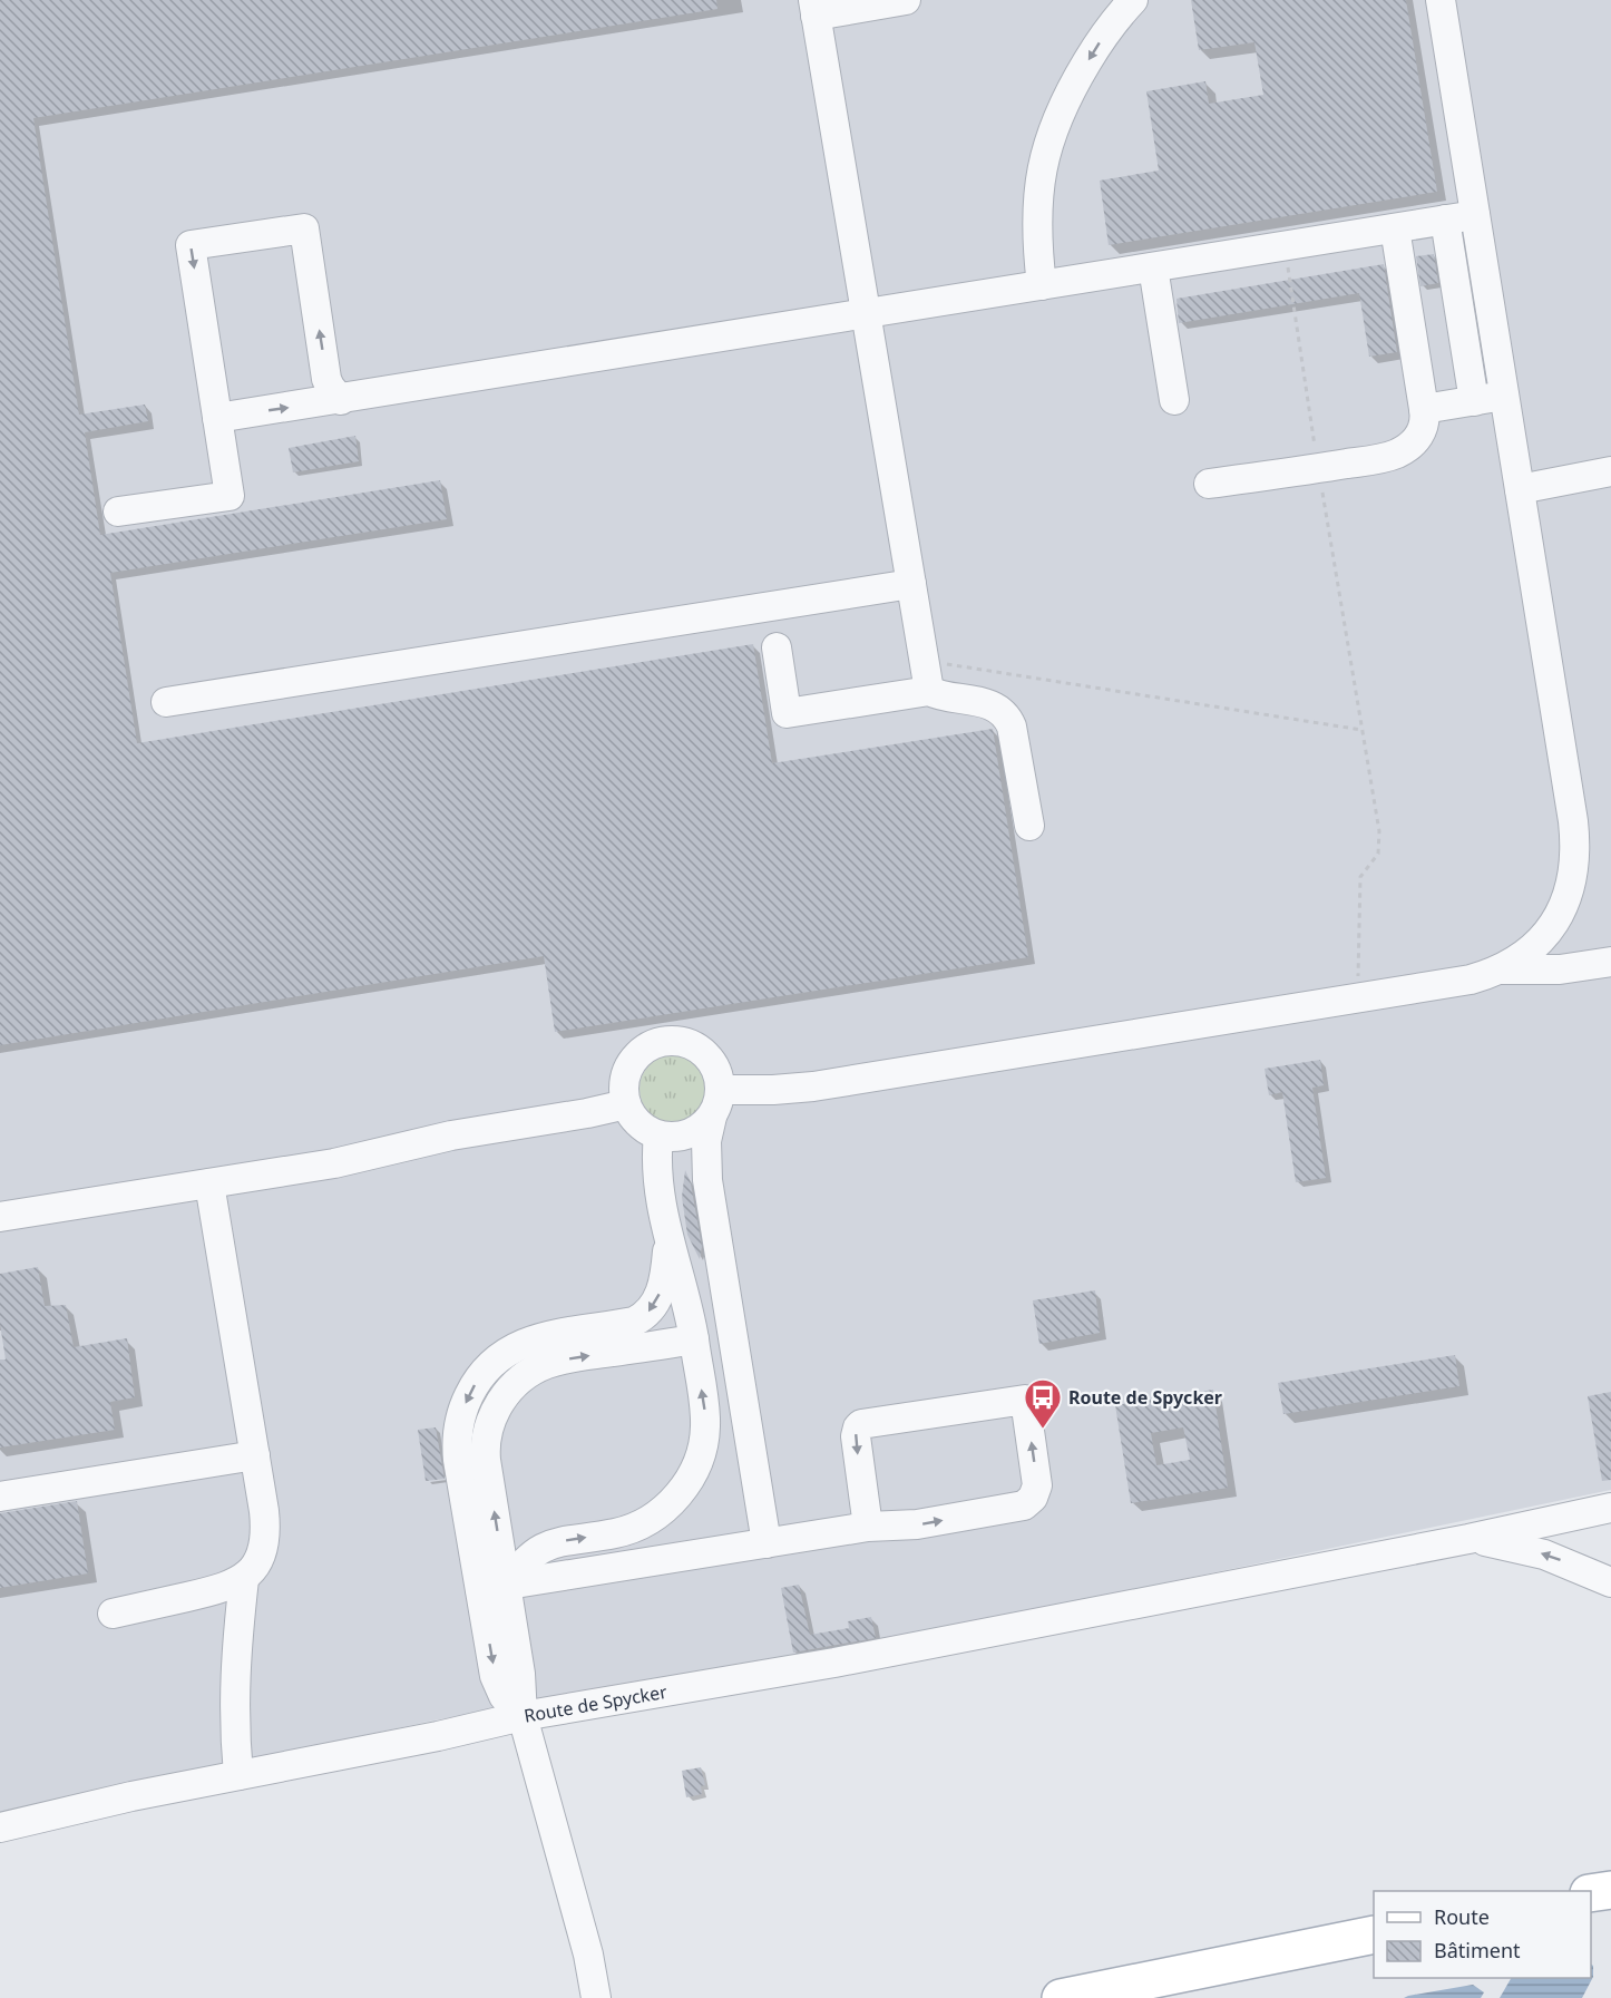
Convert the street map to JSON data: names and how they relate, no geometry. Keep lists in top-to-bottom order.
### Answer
{
  "streets": {
    "street": ["Route de Spycker"]
  },
  "places": {
    "bus stop": ["Route de Spycker"]
  },
  "legend": ["Route", "Bâtiment"]
}
